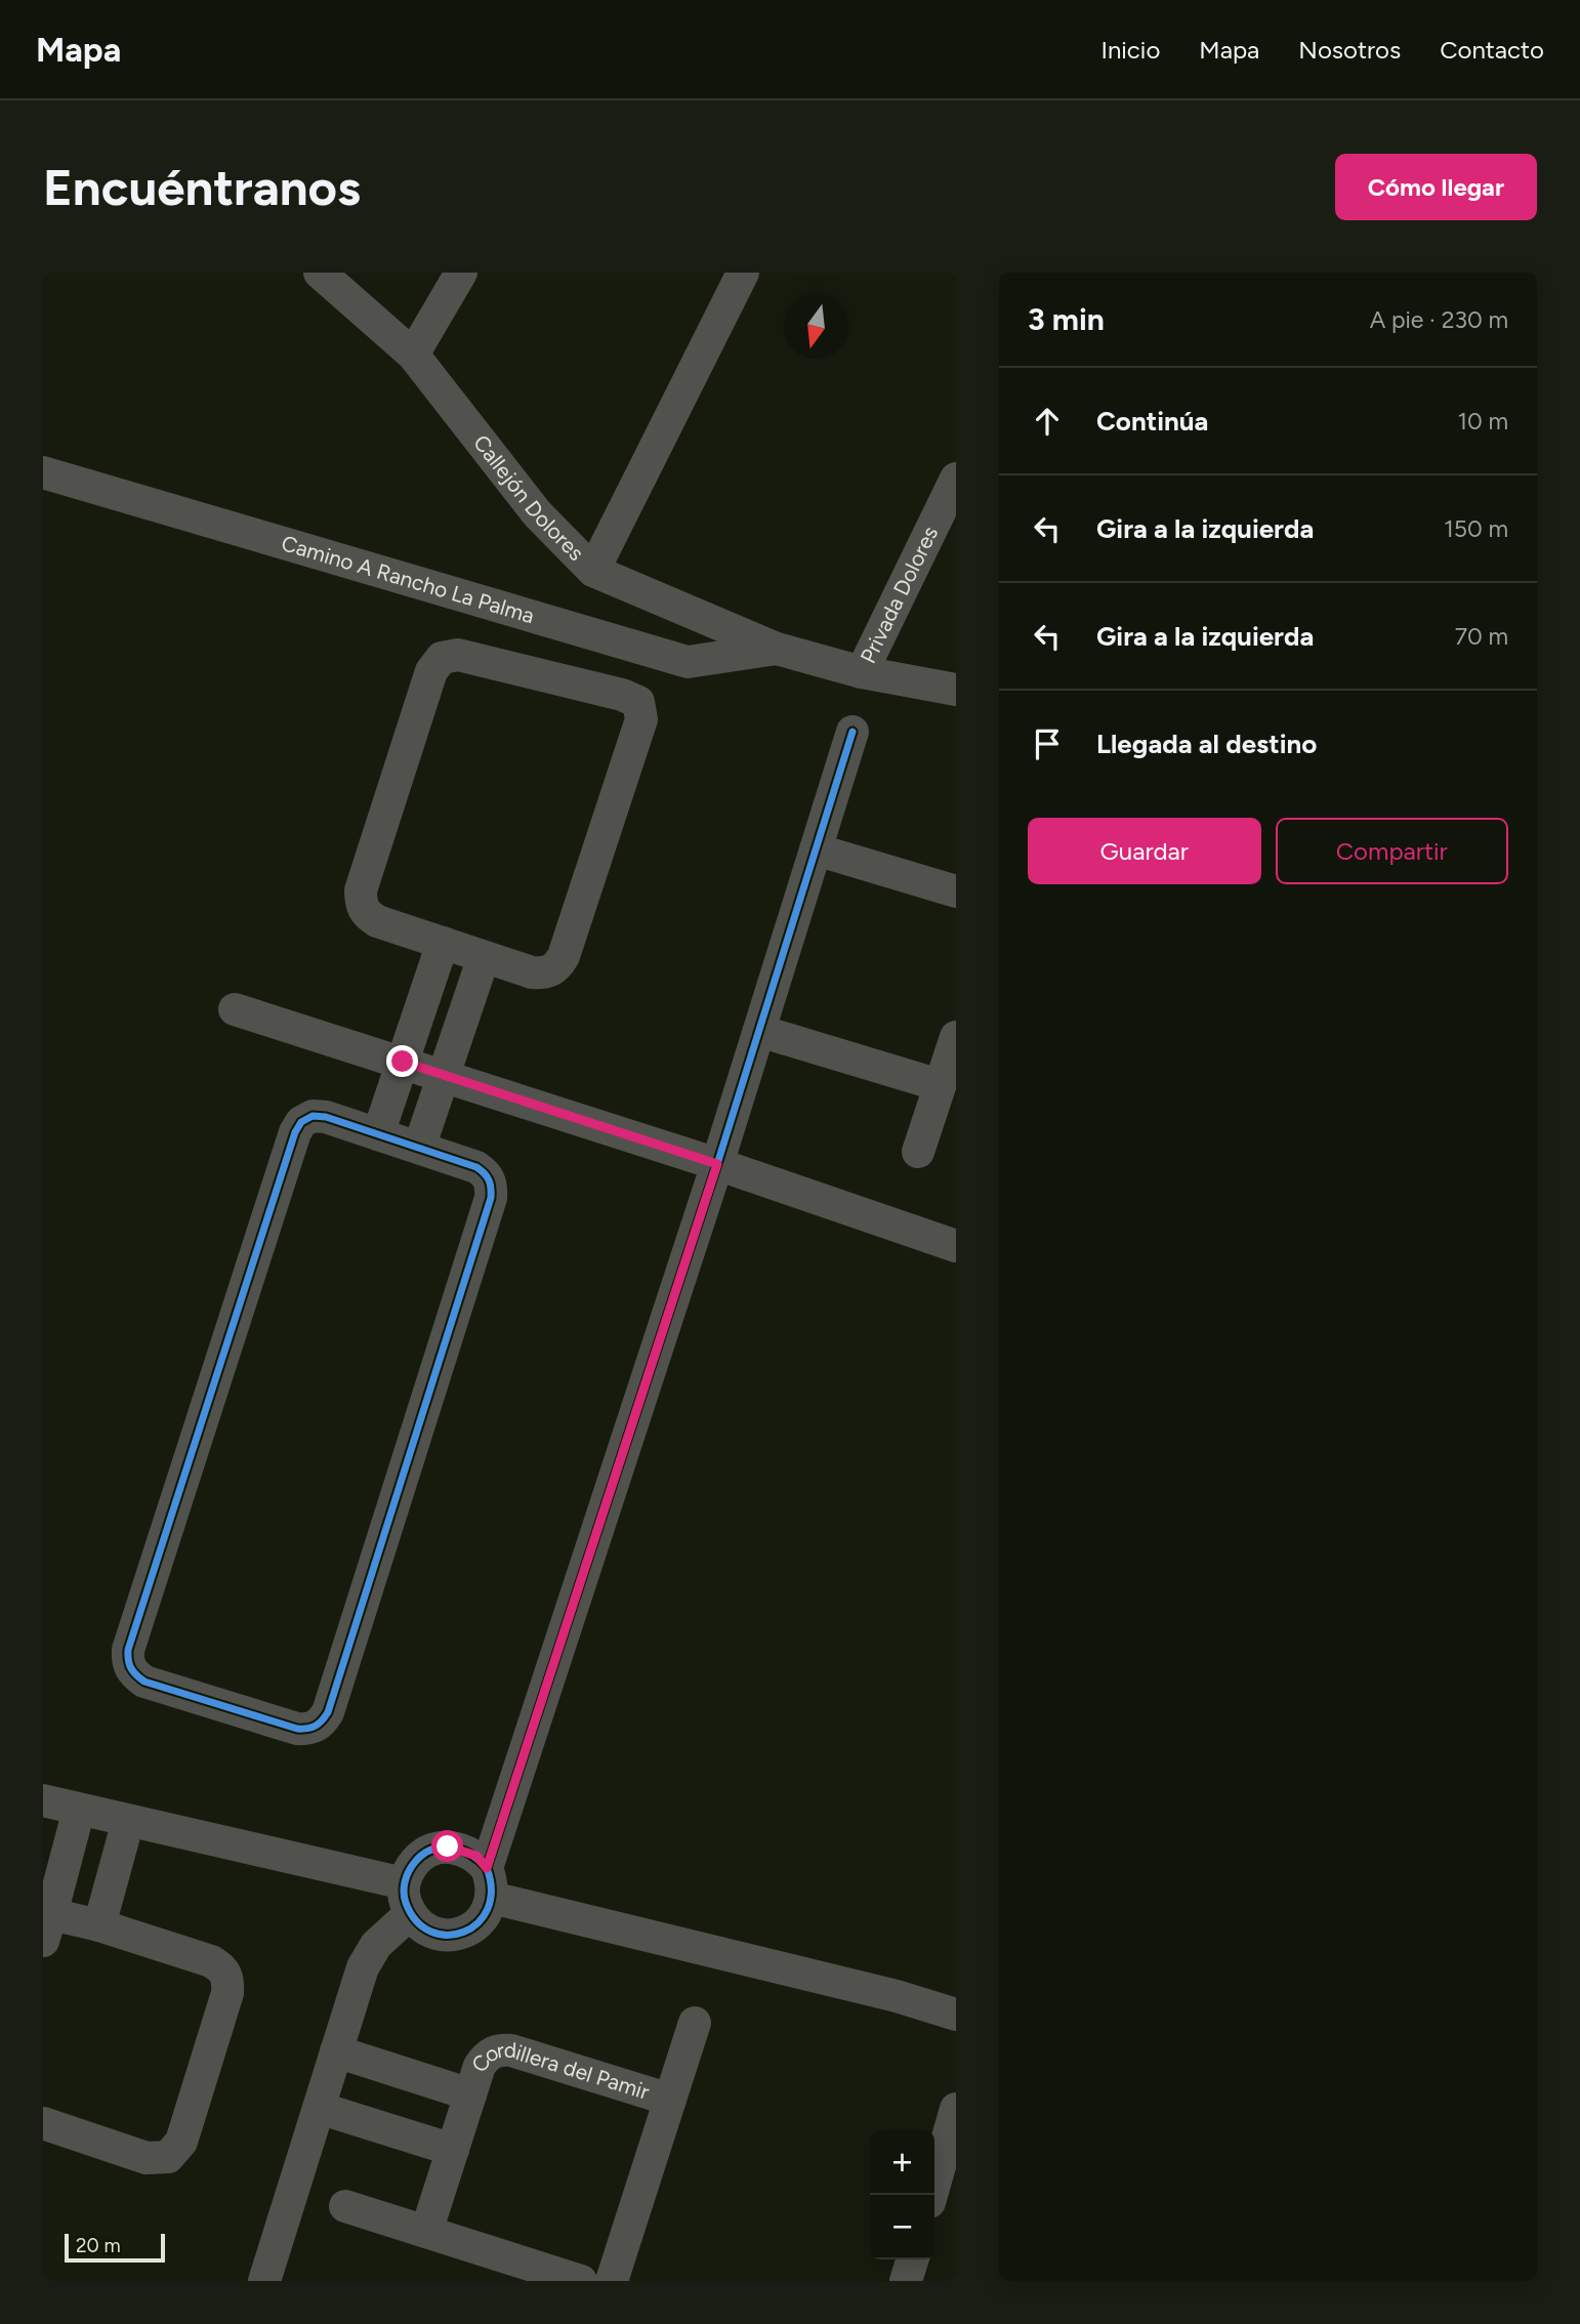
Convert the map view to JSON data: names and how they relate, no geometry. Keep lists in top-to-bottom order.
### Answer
{
  "streets": {
    "street": [
      "Callejón Dolores",
      "Camino A Rancho La Palma",
      "Privada Dolores",
      "Cordillera del Pamir"
    ]
  },
  "crossings": [
    ["Callejón Dolores", "Camino A Rancho La Palma"],
    ["Callejón Dolores", "Privada Dolores"]
  ],
  "scale_bar": "20 m",
  "north": "bottom",
  "page": {
    "header": "Mapa",
    "nav": [
      "Inicio",
      "Mapa",
      "Nosotros",
      "Contacto"
    ],
    "buttons": [
      "Cómo llegar",
      ["Guardar", "Compartir"]
    ],
    "title": "Encuéntranos",
    "heading": ["3 min", "A pie · 230 m"],
    "list": [
      ["Continúa", "10 m"],
      ["Gira a la izquierda", "150 m"],
      ["Gira a la izquierda", "70 m"],
      "Llegada al destino"
    ],
    "map_buttons": ["+", "−"],
    "scale": "20 m"
  }
}
